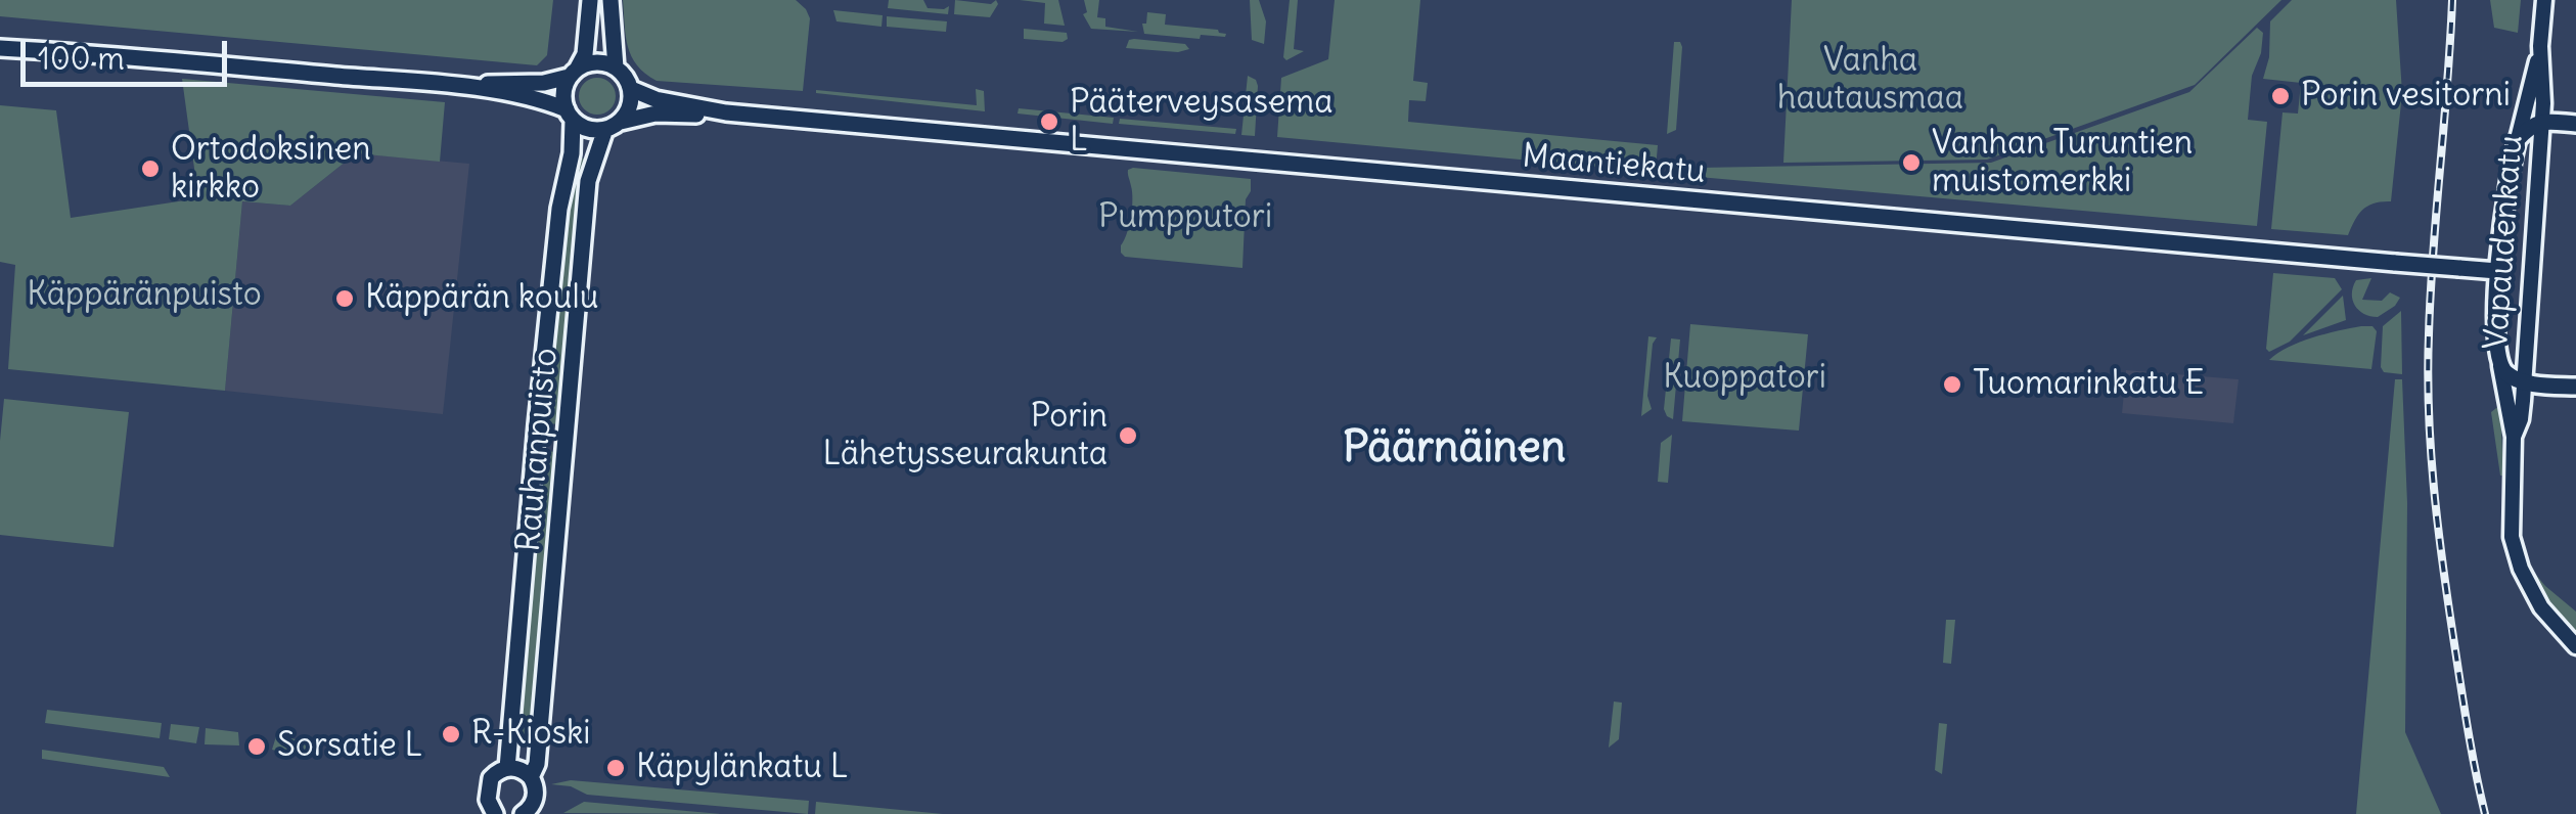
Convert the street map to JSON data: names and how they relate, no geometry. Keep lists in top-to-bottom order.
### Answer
{
  "streets": {
    "main road": ["Maantiekatu", "Vapaudenkatu", "Rauhanpuisto"]
  },
  "crossings": [
    ["Maantiekatu", "Vapaudenkatu"],
    ["Maantiekatu", "Rauhanpuisto"]
  ],
  "districts": ["Päärnäinen"],
  "parks": [
    "Vanha hautausmaa",
    "Pumpputori",
    "Käppäränpuisto",
    "Kuoppatori"
  ],
  "places": [
    "Porin vesitorni",
    "Pääterveysasema L",
    "Vanhan Turuntien muistomerkki",
    "Ortodoksinen kirkko",
    "Käppärän koulu",
    "Tuomarinkatu E",
    "Porin Lähetysseurakunta",
    "R-Kioski",
    "Sorsatie L",
    "Käpylänkatu L"
  ],
  "scale_bar": "100 m"
}
